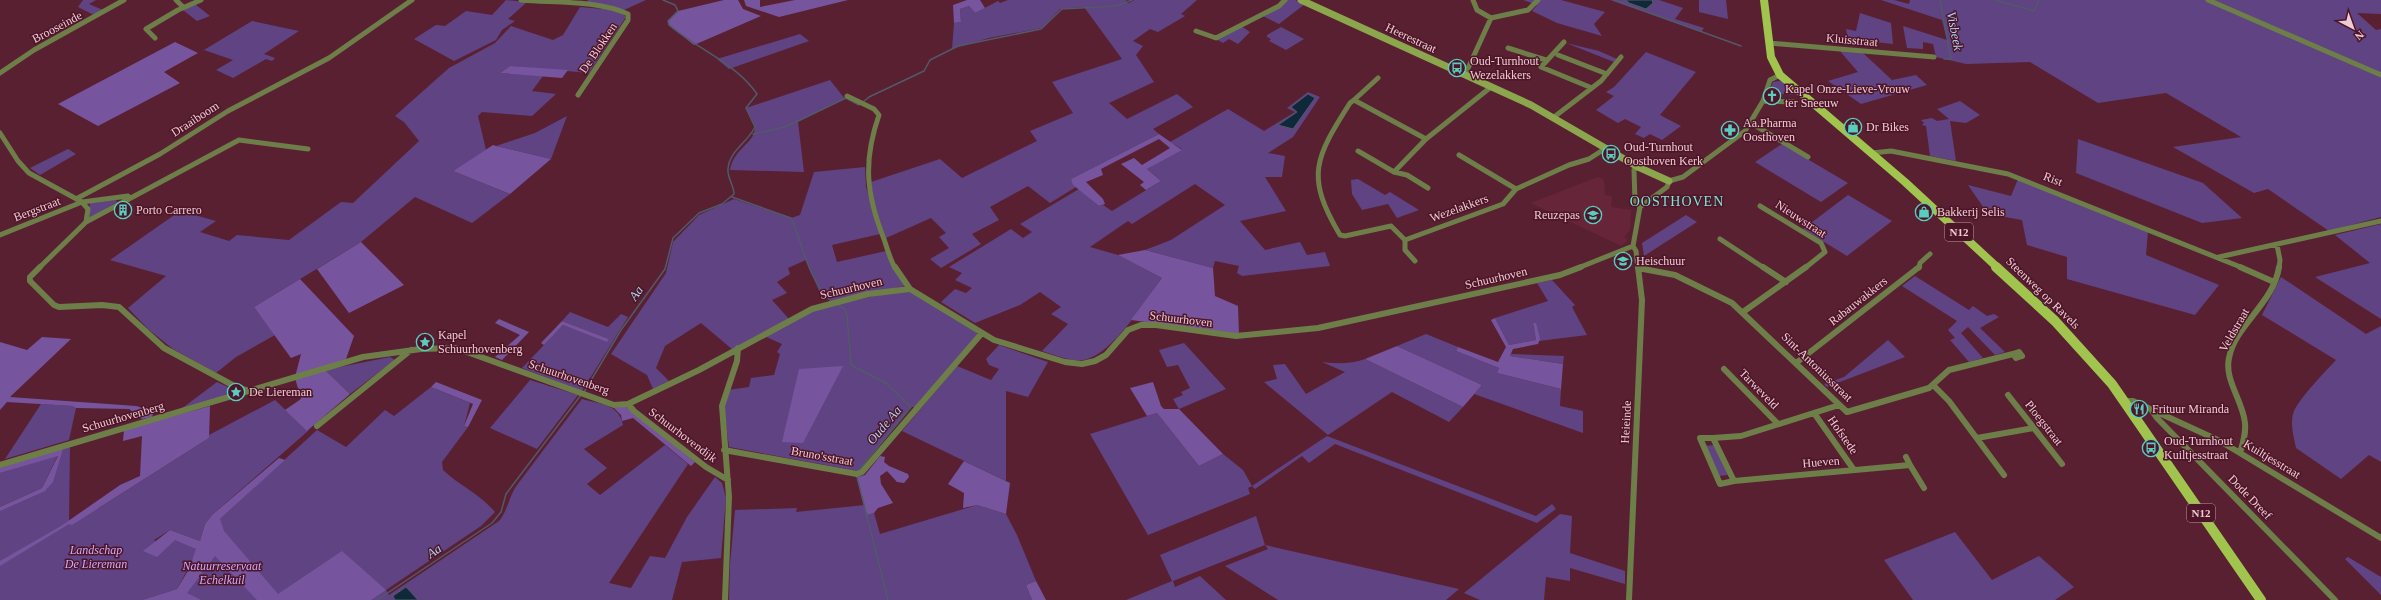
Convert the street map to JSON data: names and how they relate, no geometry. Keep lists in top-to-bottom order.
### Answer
{
  "streets": {
    "main road": ["N12", "Steenweg op Ravels"],
    "street": [
      "Brooseinde",
      "Heerestraat",
      "Kluisstraat",
      "De Blokken",
      "Draaiboom",
      "Rist",
      "Wezelakkers",
      "Bergstraat",
      "Nieuwstraat",
      "Schuurhoven",
      "Rabauwakkers",
      "Veldstraat",
      "Sint-Antoniusstraat",
      "Schuurhovenberg",
      "Tarweveld",
      "Heieinde",
      "Ploegstraat",
      "Schuurhovendijk",
      "Hofstede",
      "Bruno'sstraat",
      "Kuiltjesstraat",
      "Hueven",
      "Dode Dreef"
    ]
  },
  "crossings": [
    ["Heerestraat", "Wezelakkers"],
    ["Kluisstraat", "N12"],
    ["Kluisstraat", "Steenweg op Ravels"],
    ["Rist", "Steenweg op Ravels"],
    ["Rist", "Veldstraat"],
    ["Nieuwstraat", "Sint-Antoniusstraat"],
    ["N12", "Steenweg op Ravels"],
    ["Schuurhoven", "Schuurhovenberg"],
    ["Schuurhoven", "Heieinde"],
    ["Schuurhoven", "Schuurhovendijk"],
    ["Schuurhoven", "Bruno'sstraat"],
    ["Steenweg op Ravels", "Kuiltjesstraat"],
    ["Rabauwakkers", "Sint-Antoniusstraat"],
    ["Veldstraat", "Kuiltjesstraat"],
    ["Sint-Antoniusstraat", "Heieinde"],
    ["Sint-Antoniusstraat", "Hueven"],
    ["Schuurhovenberg", "Schuurhovendijk"],
    ["Tarweveld", "Hueven"],
    ["Schuurhovendijk", "Bruno'sstraat"],
    ["Hofstede", "Hueven"],
    ["Kuiltjesstraat", "Dode Dreef"]
  ],
  "districts": ["OOSTHOVEN"],
  "water": ["Visbeek", "Aa", "Oude Aa"],
  "parks": ["Landschap De Liereman", "Natuurreservaat Echelkuil"],
  "places": {
    "bus stop": ["Oud-Turnhout Wezelakkers", "Oud-Turnhout Oosthoven Kerk", "Oud-Turnhout Kuiltjesstraat"],
    "church": ["Kapel Onze-Lieve-Vrouw ter Sneeuw"],
    "shop": ["Dr Bikes", "Bakkerij Selis"],
    "pharmacy": ["Aa.Pharma Oosthoven"],
    "building": ["Porto Carrero"],
    "school or university": ["Reuzepas", "Heischuur"],
    "place": ["Kapel Schuurhovenberg", "De Liereman"],
    "restaurant": ["Frituur Miranda"]
  },
  "north": "bottom right"
}
